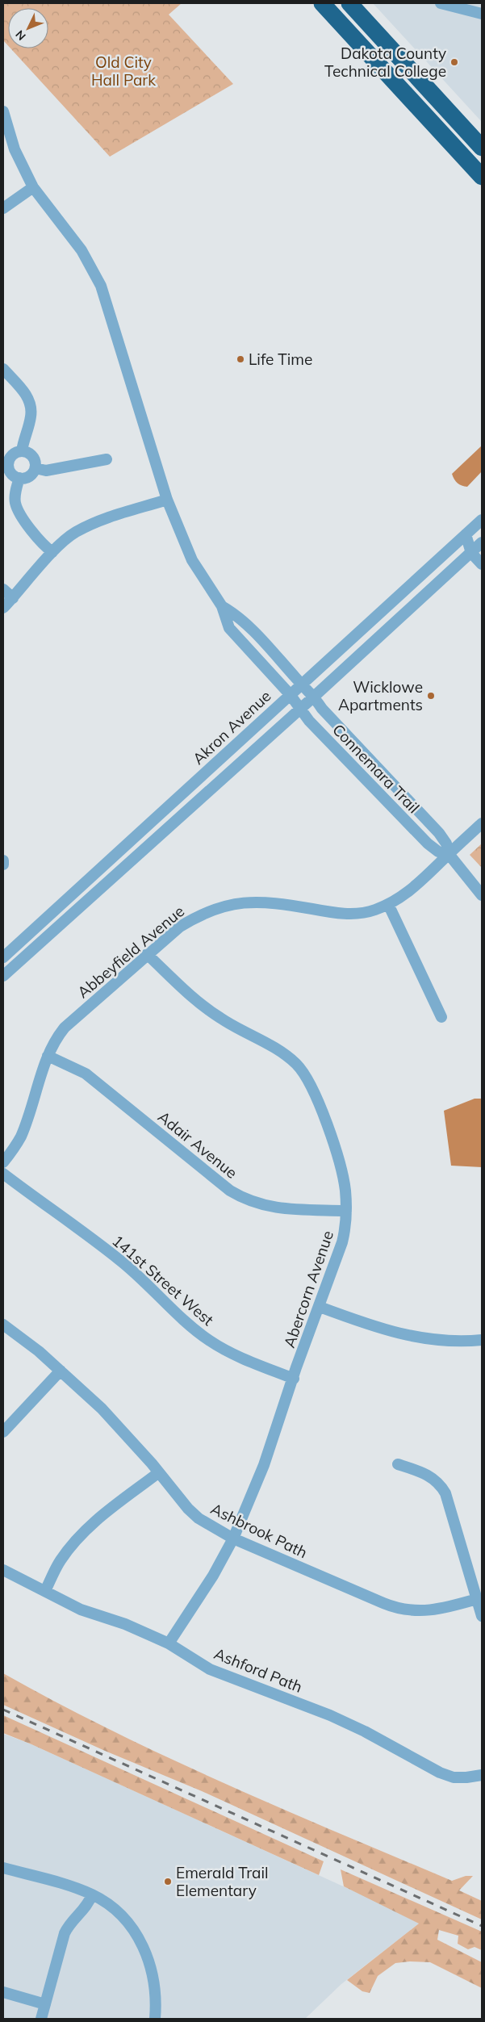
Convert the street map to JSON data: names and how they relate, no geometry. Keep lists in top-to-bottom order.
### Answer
{
  "streets": {
    "street": [
      "Akron Avenue",
      "Connemara Trail",
      "Abbeyfield Avenue",
      "Adair Avenue",
      "141st Street West",
      "Abercorn Avenue",
      "Ashbrook Path",
      "Ashford Path"
    ]
  },
  "crossings": [
    ["Akron Avenue", "Connemara Trail"],
    ["Connemara Trail", "Abbeyfield Avenue"],
    ["Abbeyfield Avenue", "Adair Avenue"],
    ["Abbeyfield Avenue", "Abercorn Avenue"],
    ["Adair Avenue", "Abercorn Avenue"],
    ["141st Street West", "Abercorn Avenue"],
    ["Abercorn Avenue", "Ashbrook Path"],
    ["Abercorn Avenue", "Ashford Path"]
  ],
  "parks": ["Old City Hall Park"],
  "places": [
    "Dakota County Technical College",
    "Life Time",
    "Wicklowe Apartments",
    "Emerald Trail Elementary"
  ],
  "north": "bottom left"
}
